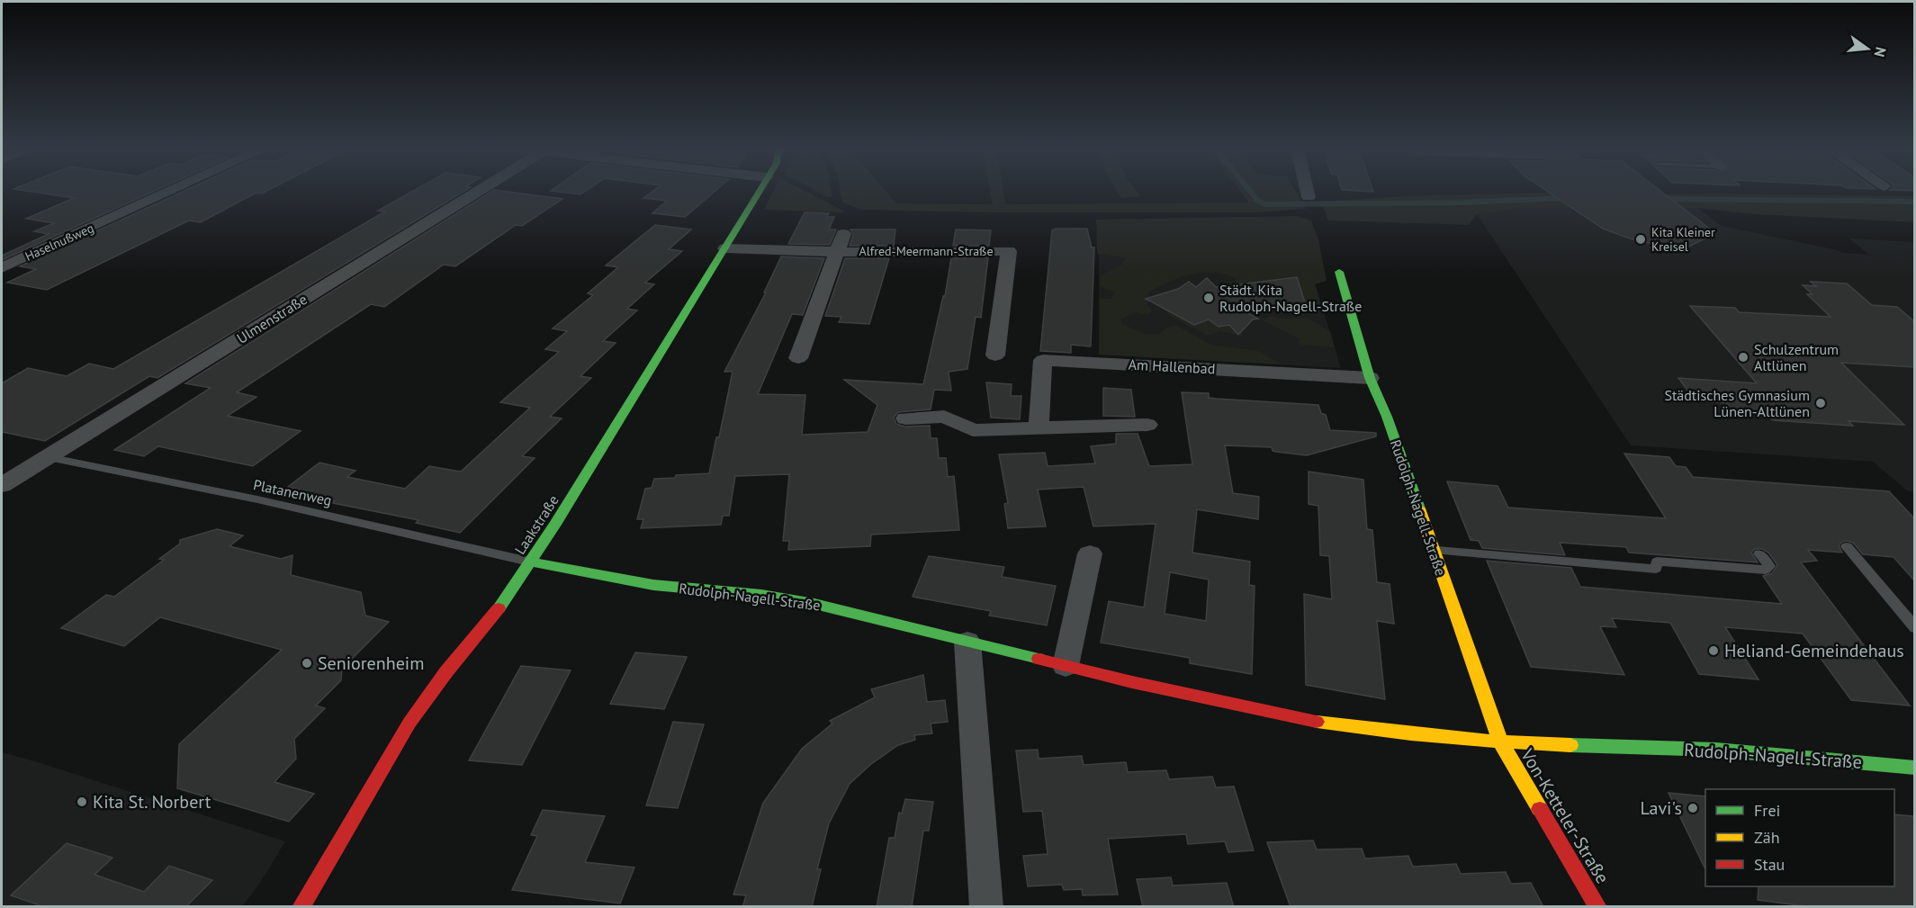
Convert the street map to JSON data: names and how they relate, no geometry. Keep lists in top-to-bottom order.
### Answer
{
  "streets": {
    "street": [
      "Haselnußweg",
      "Alfred-Meermann-Straße",
      "Ulmenstraße",
      "Am Hallenbad",
      "Rudolph-Nagell-Straße",
      "Laakstraße",
      "Von-Ketteler-Straße"
    ],
    "lane": ["Platanenweg"]
  },
  "crossings": [
    ["Alfred-Meermann-Straße", "Laakstraße"],
    ["Ulmenstraße", "Platanenweg"],
    ["Am Hallenbad", "Rudolph-Nagell-Straße"],
    ["Platanenweg", "Rudolph-Nagell-Straße"],
    ["Platanenweg", "Laakstraße"],
    ["Rudolph-Nagell-Straße", "Laakstraße"],
    ["Rudolph-Nagell-Straße", "Von-Ketteler-Straße"]
  ],
  "places": [
    "Kita Kleiner Kreisel",
    "Städt. Kita Rudolph-Nagell-Straße",
    "Schulzentrum Altlünen",
    "Städtisches Gymnasium Lünen-Altlünen",
    "Heliand-Gemeindehaus",
    "Seniorenheim",
    "Kita St. Norbert",
    "Lavi's"
  ],
  "legend": ["Frei", "Zäh", "Stau"],
  "north": "right"
}
